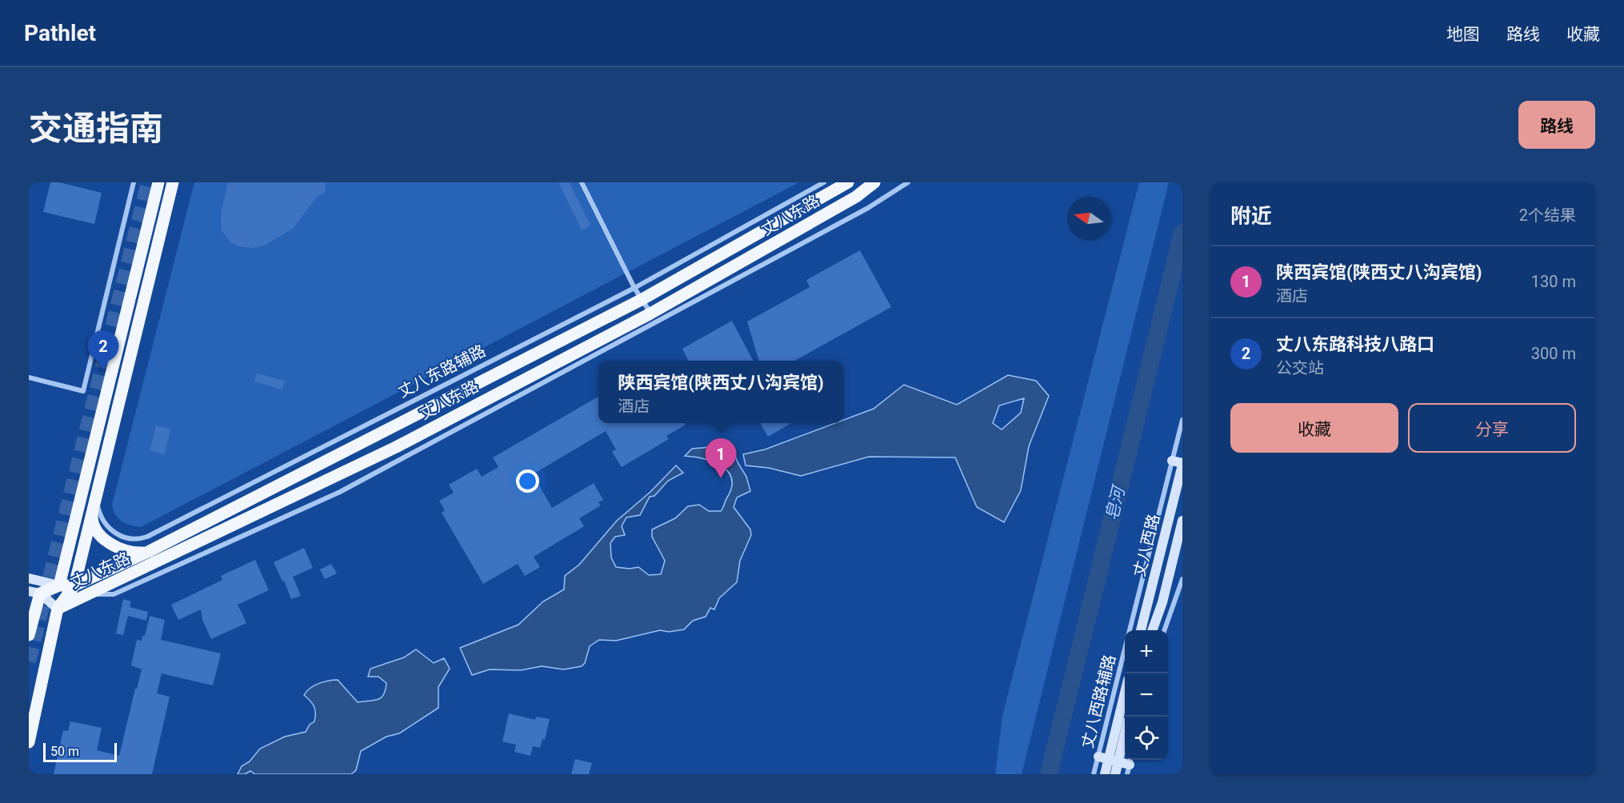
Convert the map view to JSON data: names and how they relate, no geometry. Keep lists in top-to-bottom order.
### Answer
{
  "streets": {
    "main road": ["丈八东路", "丈八西路"],
    "street": ["丈八东路辅路", "丈八西路辅路"]
  },
  "crossings": [
    ["丈八西路", "丈八西路辅路"]
  ],
  "water": ["皂河"],
  "scale_bar": "50 m",
  "north": "left",
  "page": {
    "header": "Pathlet",
    "nav": ["地图", "路线", "收藏"],
    "title": "交通指南",
    "buttons": [
      "路线",
      ["收藏", "分享"]
    ],
    "heading": ["附近", "2个结果"],
    "list": [
      {
        "mark": "1",
        "name": "陕西宾馆(陕西丈八沟宾馆)",
        "note": "酒店",
        "value": "130 m"
      },
      {
        "mark": "2",
        "name": "丈八东路科技八路口",
        "note": "公交站",
        "value": "300 m"
      }
    ],
    "pins": ["2", "1"],
    "popup": ["陕西宾馆(陕西丈八沟宾馆)", "酒店"],
    "map_buttons": ["+", "−"],
    "scale": "50 m"
  }
}
